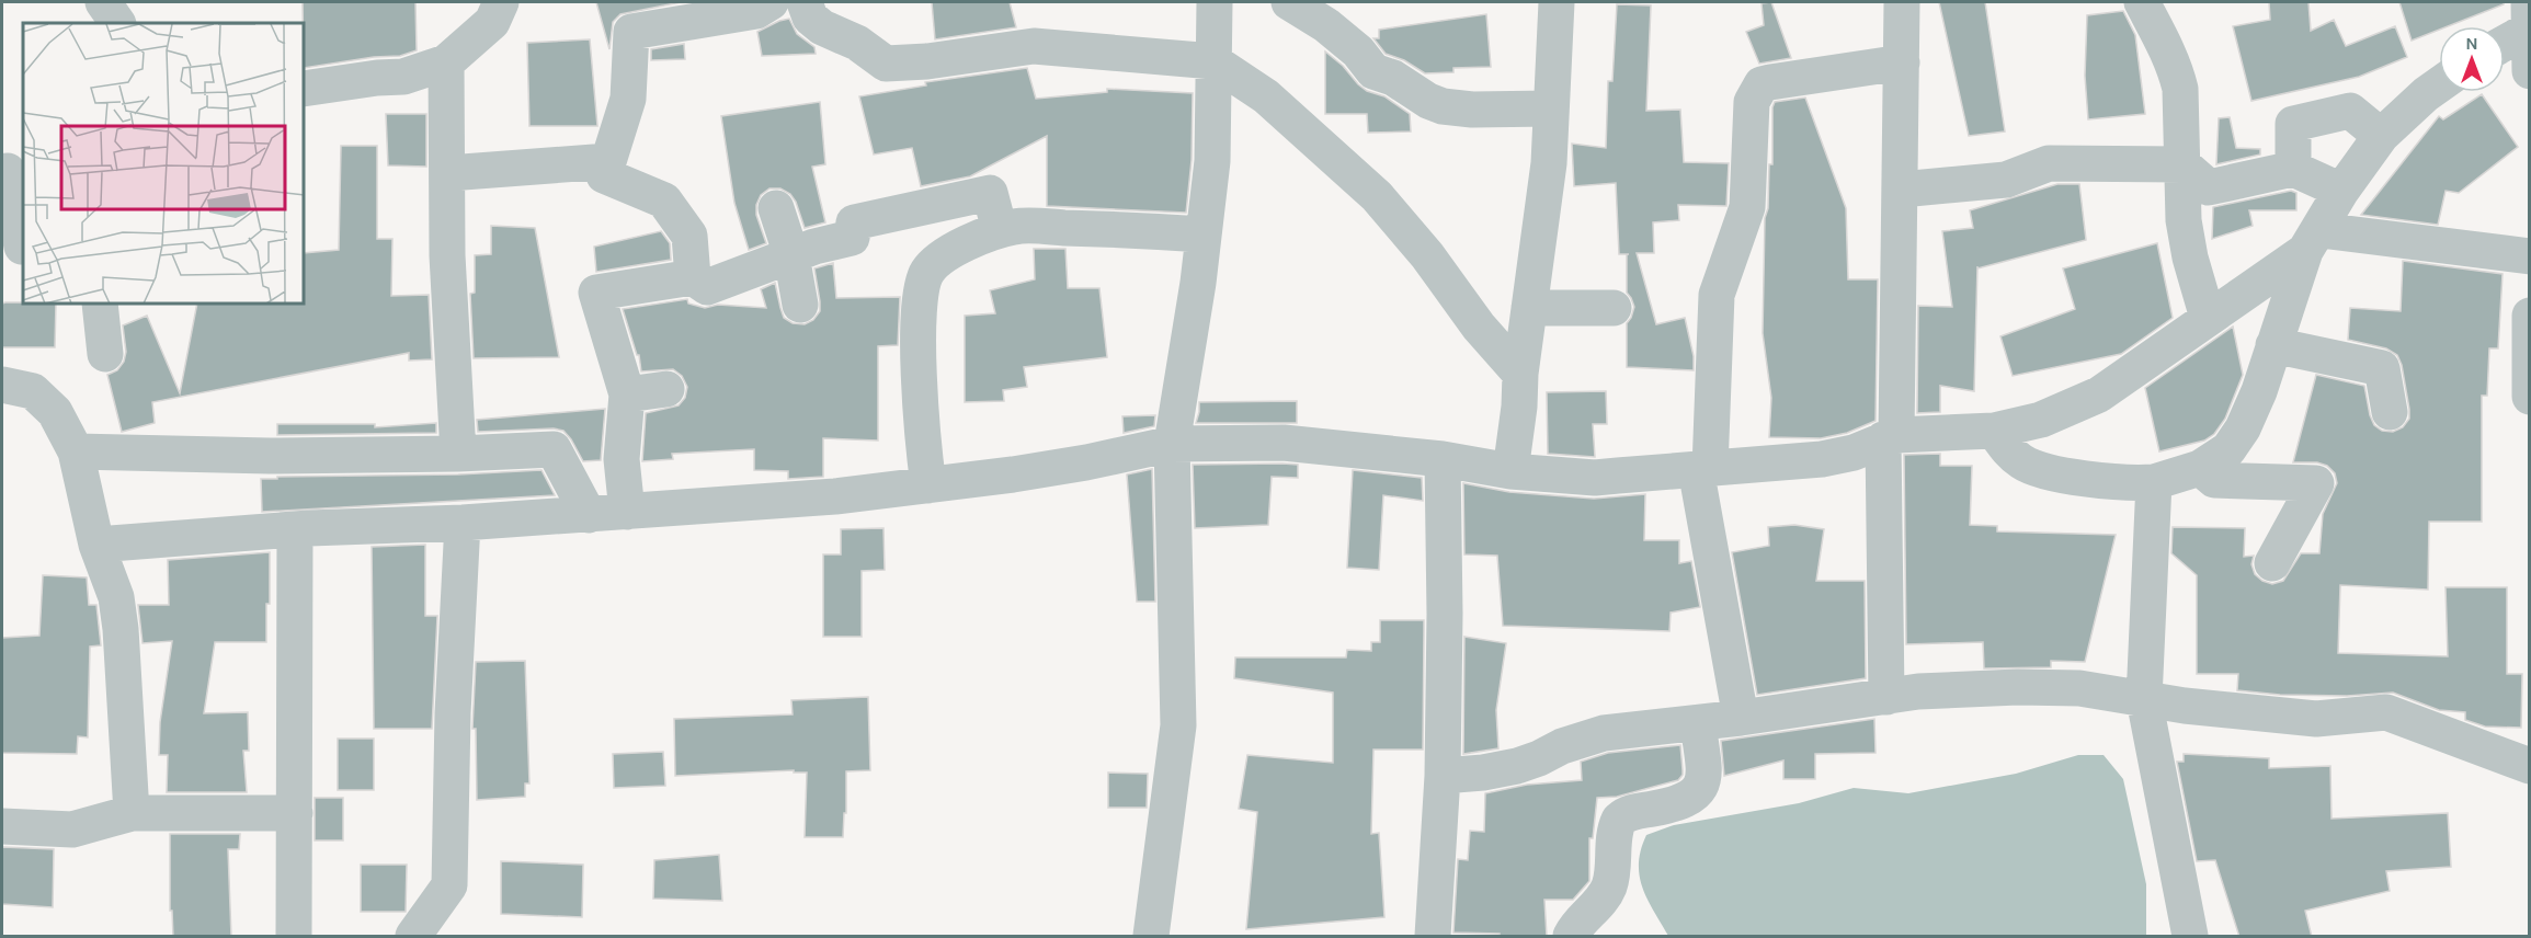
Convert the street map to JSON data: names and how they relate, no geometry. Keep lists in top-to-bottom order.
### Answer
{
  "north": "top"
}
